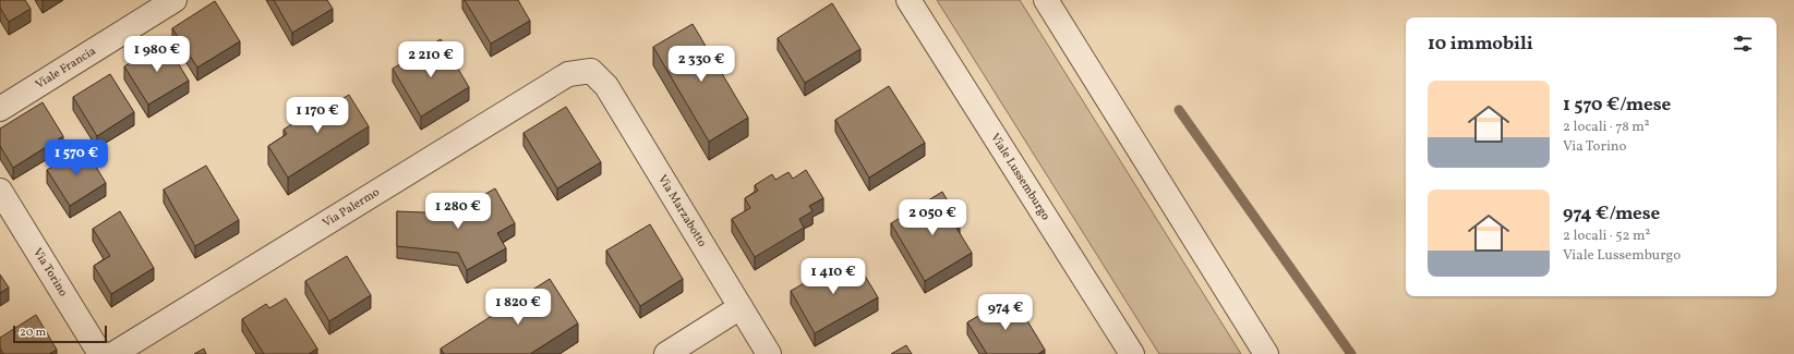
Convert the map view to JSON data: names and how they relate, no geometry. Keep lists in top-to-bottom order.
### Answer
{
  "streets": {
    "street": [
      "Viale Francia",
      "Viale Lussemburgo",
      "Via Palermo",
      "Via Marzabotto",
      "Via Torino"
    ]
  },
  "crossings": [
    ["Via Palermo", "Via Marzabotto"]
  ],
  "scale_bar": "20 m",
  "page": {
    "heading": "10 immobili",
    "price": [
      "1 980 €",
      "2 210 €",
      "2 330 €",
      "1 170 €",
      "1 570 €",
      "1 280 €",
      "2 050 €",
      "1 410 €",
      "1 820 €",
      "974 €"
    ],
    "list": [
      {
        "name": "1 570 €/mese",
        "note": "2 locali · 78 m² · Via Torino"
      },
      {
        "name": "974 €/mese",
        "note": "2 locali · 52 m² · Viale Lussemburgo"
      }
    ],
    "scale": "20 m"
  }
}
